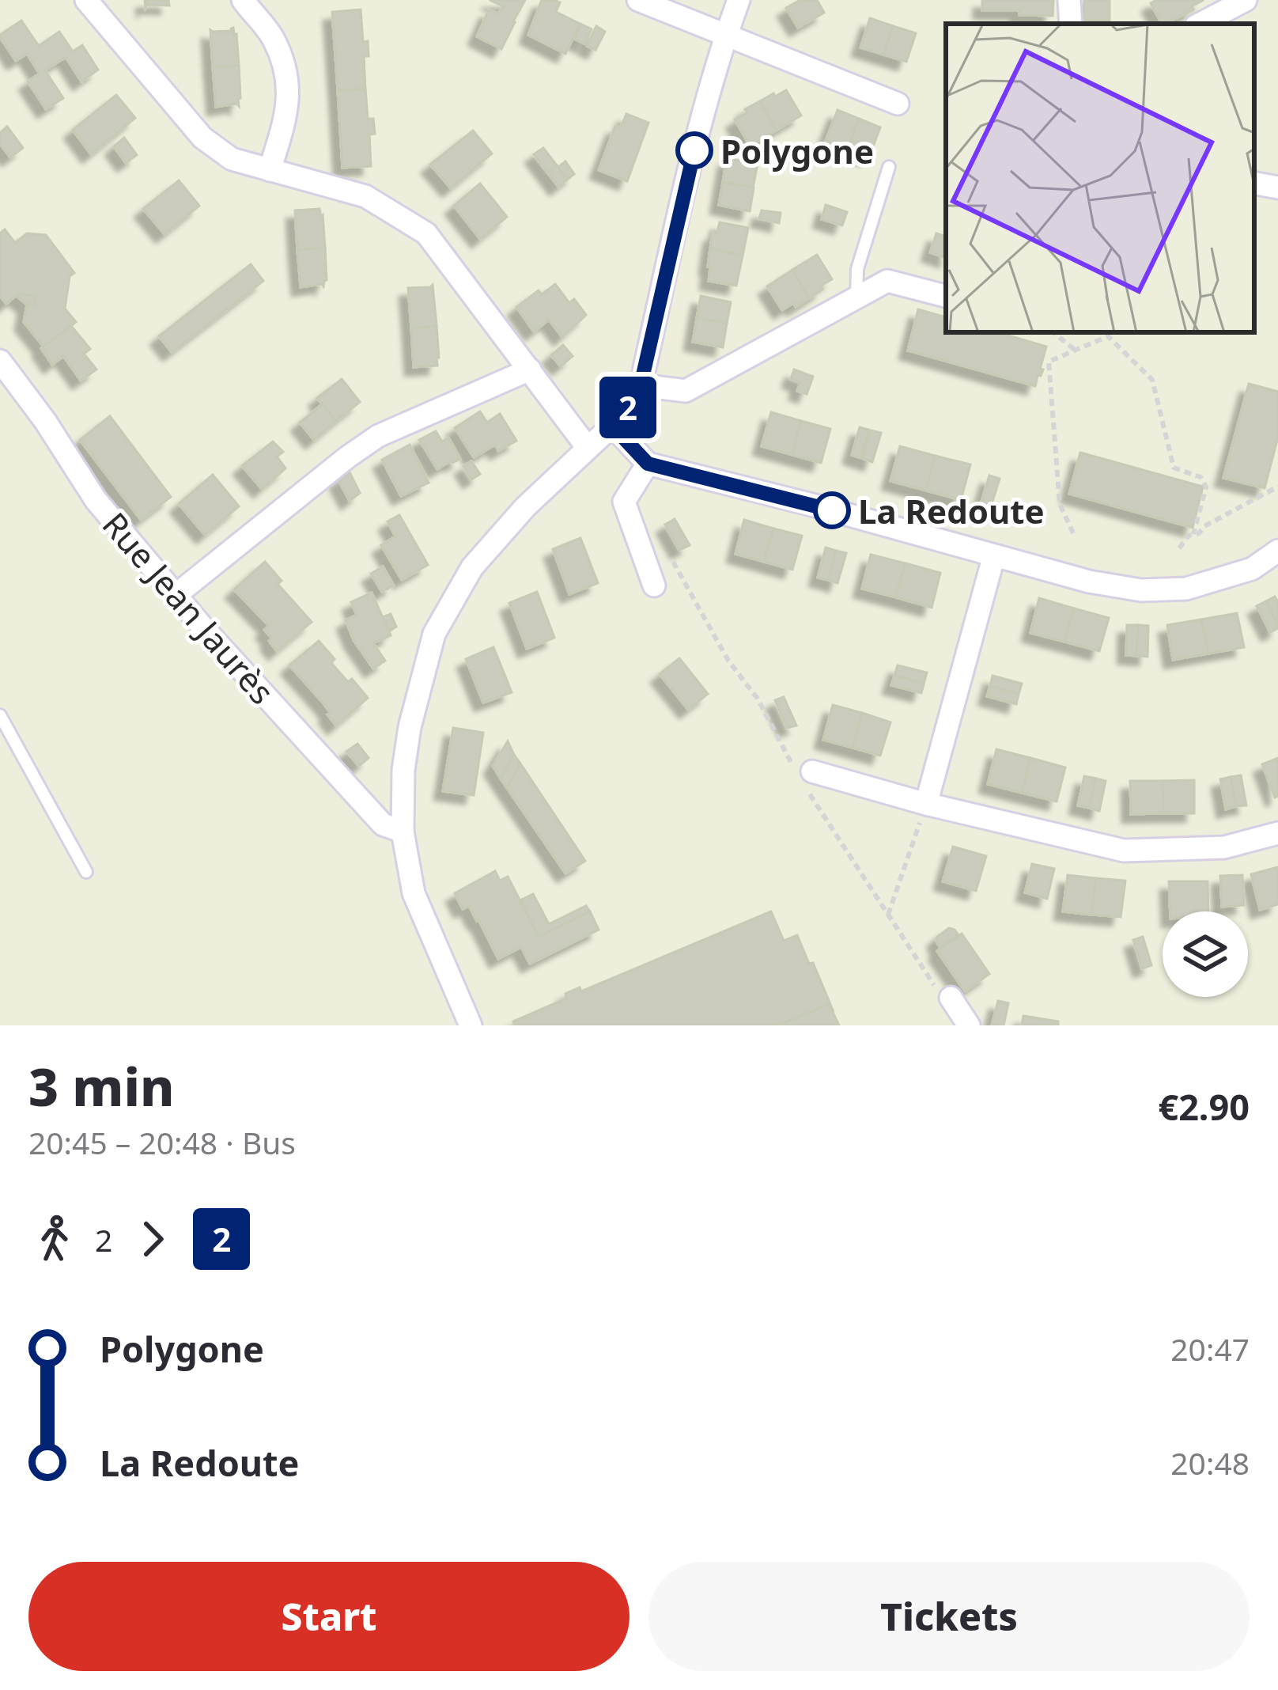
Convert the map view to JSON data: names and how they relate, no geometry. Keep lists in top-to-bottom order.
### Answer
{
  "streets": {
    "street": ["Rue Jean Jaurès"]
  },
  "places": ["Polygone", "La Redoute"],
  "lines": ["bus line 2"],
  "page": {
    "on_map": "2",
    "heading": ["3 min", "20:45 – 20:48 · Bus", "€2.90"],
    "legs": ["2", "2"],
    "list": [
      {
        "name": "Polygone",
        "value": "20:47"
      },
      {
        "name": "La Redoute",
        "value": "20:48"
      }
    ],
    "buttons": ["Start", "Tickets"]
  }
}
